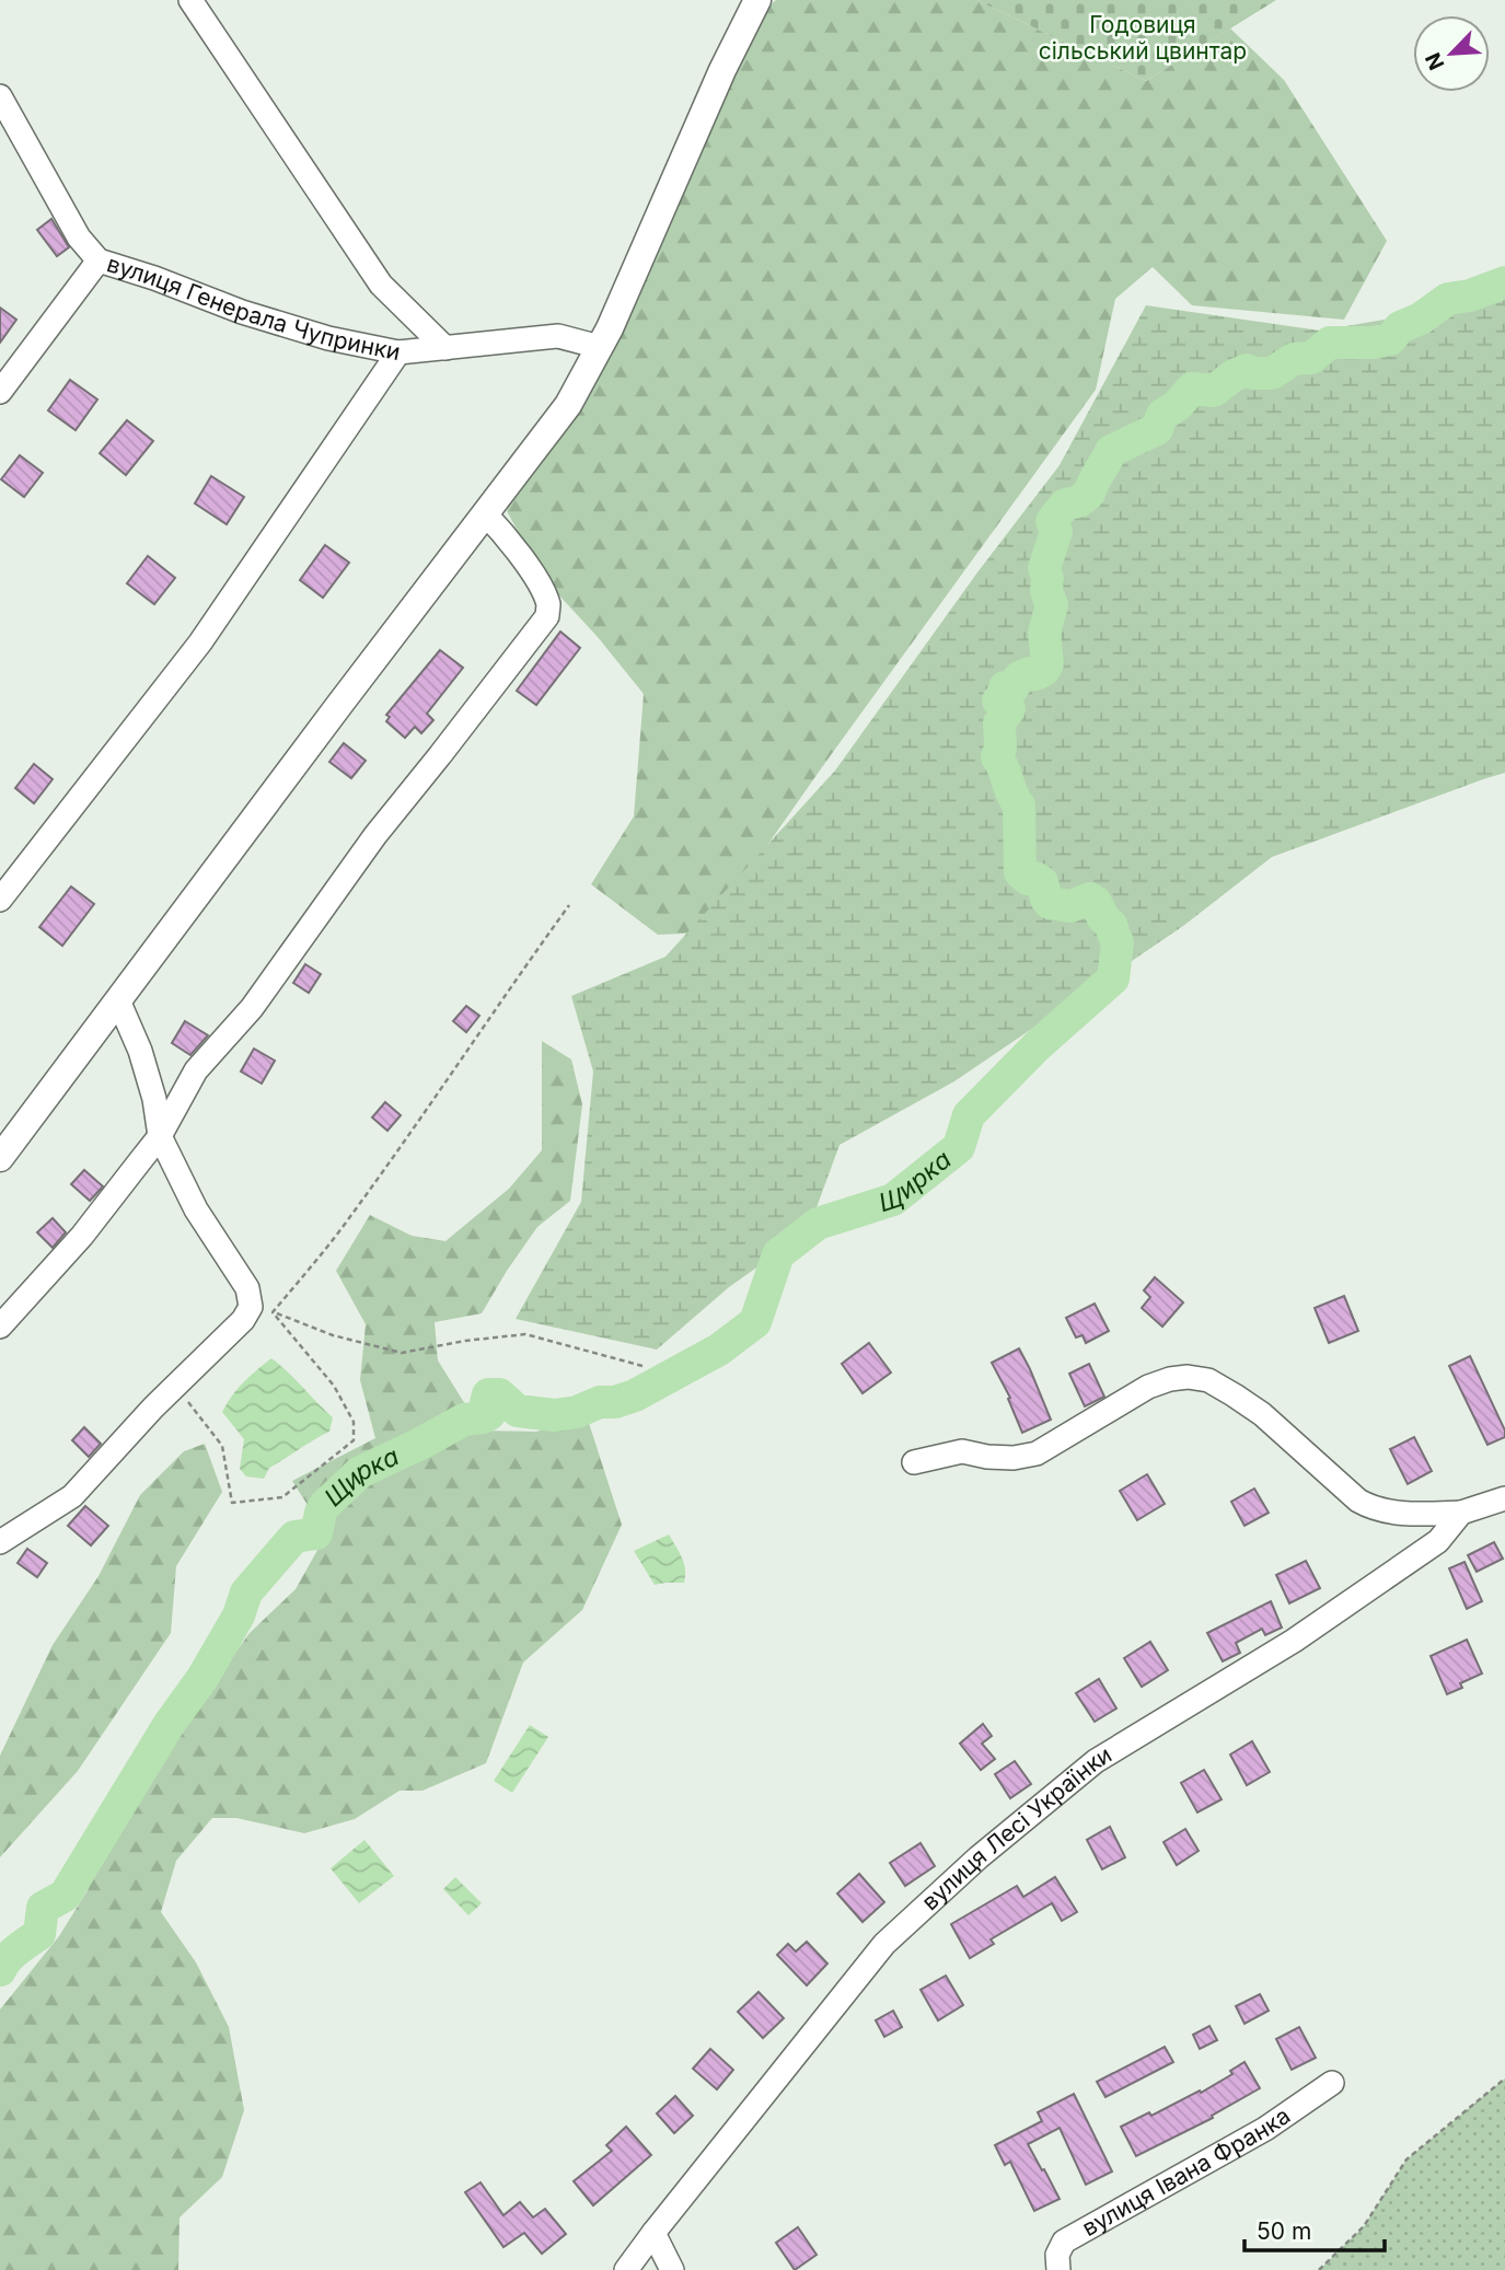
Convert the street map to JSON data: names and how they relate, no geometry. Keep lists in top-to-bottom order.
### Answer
{
  "streets": {
    "street": ["вулиця Генерала Чупринки", "вулиця Лесі Українки", "вулиця Івана Франка"]
  },
  "water": ["Щирка"],
  "parks": ["Годовиця сільський цвинтар"],
  "scale_bar": "50 m",
  "north": "bottom left"
}
